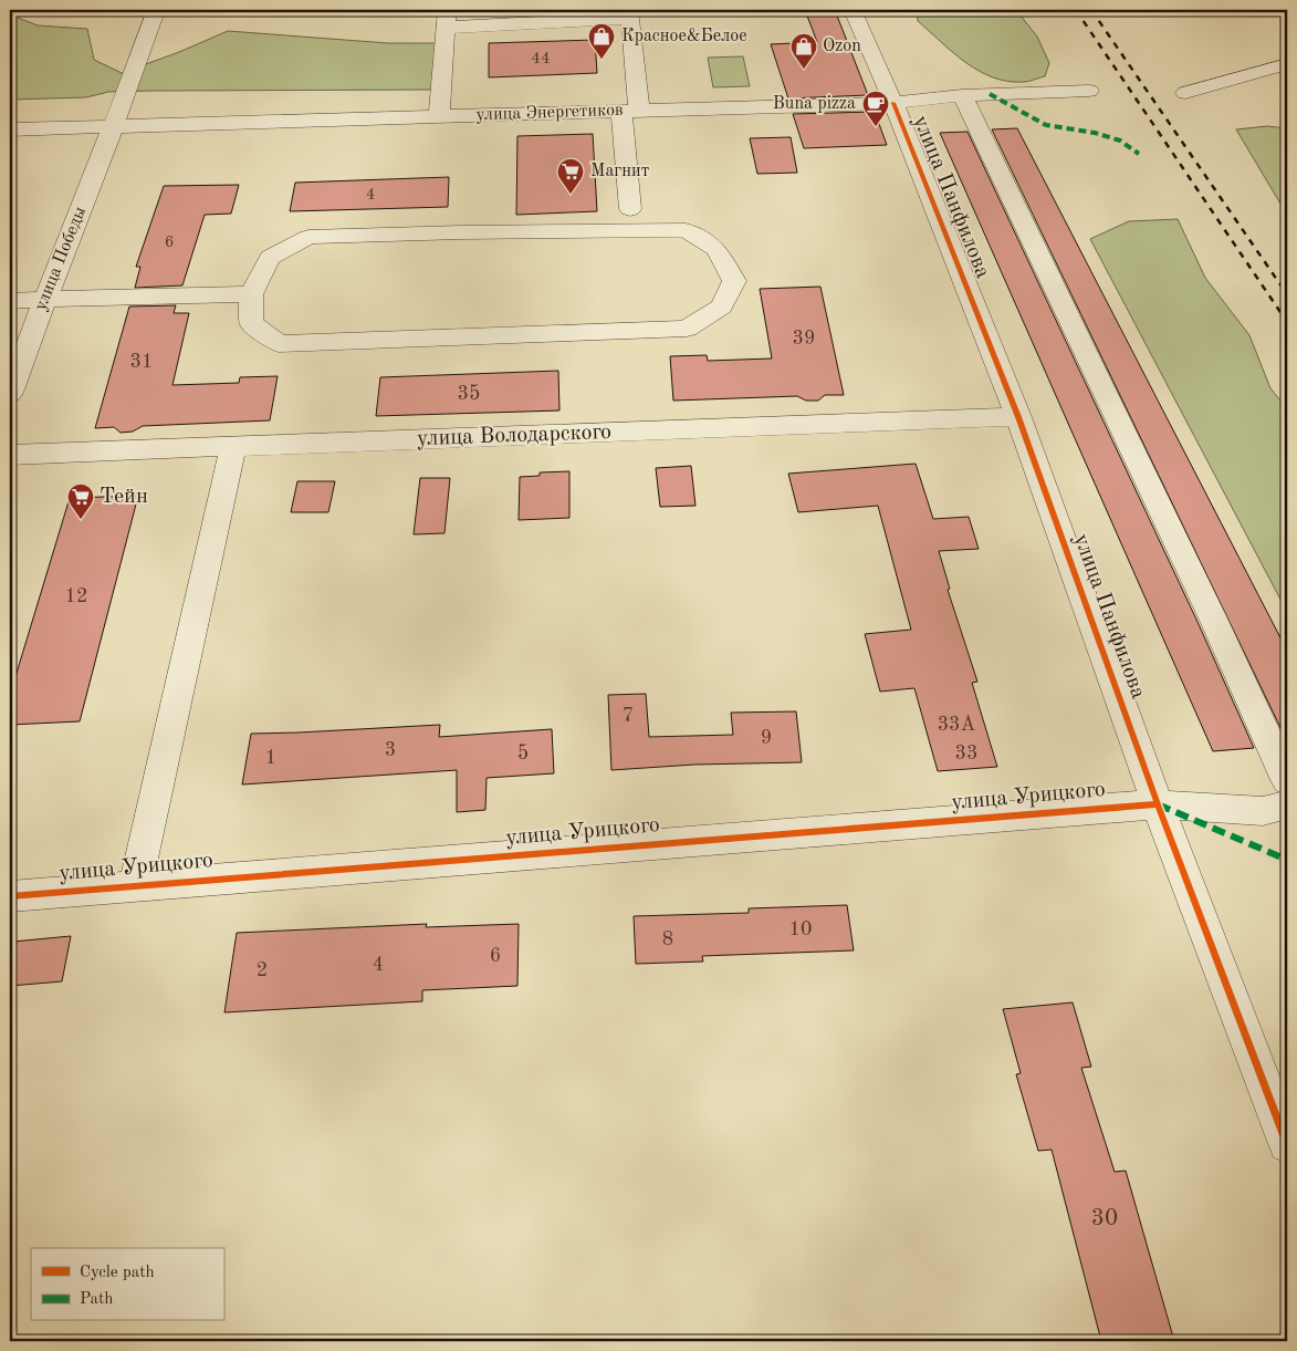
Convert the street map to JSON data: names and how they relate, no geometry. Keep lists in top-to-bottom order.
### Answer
{
  "streets": {
    "street": [
      "улица Энергетиков",
      "улица Панфилова",
      "улица Победы",
      "улица Володарского",
      "улица Урицкого"
    ]
  },
  "crossings": [
    ["улица Энергетиков", "улица Панфилова"],
    ["улица Энергетиков", "улица Победы"],
    ["улица Панфилова", "улица Володарского"],
    ["улица Панфилова", "улица Урицкого"]
  ],
  "places": {
    "shop": ["Красное&Белое", "Ozon"],
    "cafe": ["Buna pizza"],
    "supermarket": ["Магнит", "Тейн"]
  },
  "house_numbers": [
    "44",
    "4",
    "6",
    "39",
    "31",
    "35",
    "12",
    "7",
    "33А",
    "9",
    "3",
    "5",
    "33",
    "1",
    "10",
    "8",
    "6",
    "4",
    "2",
    "30"
  ],
  "legend": ["Cycle path", "Path"]
}
